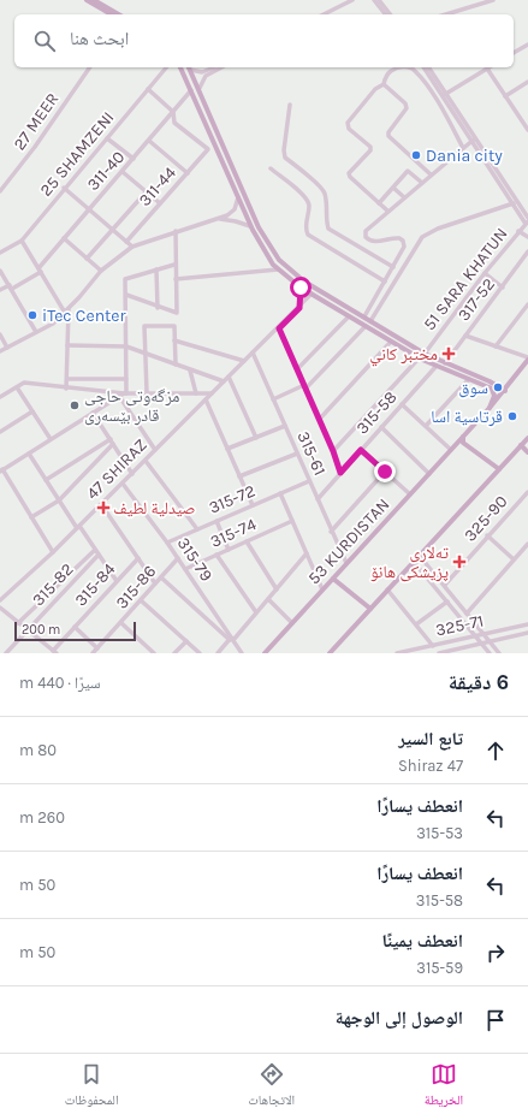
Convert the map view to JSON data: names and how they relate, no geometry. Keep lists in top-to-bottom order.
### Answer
{
  "streets": {
    "main road": ["53 KURDISTAN"],
    "street": [
      "27 MEER",
      "25 SHAMZENI",
      "311-40",
      "311-44",
      "51 SARA KHATUN",
      "317-52",
      "315-58",
      "315-61",
      "47 SHIRAZ",
      "315-72",
      "325-90",
      "315-74",
      "315-79",
      "315-82",
      "315-84",
      "315-86",
      "325-71"
    ]
  },
  "crossings": [
    ["311-40", "311-44"],
    ["315-58", "315-61"],
    ["315-61", "47 SHIRAZ"],
    ["315-61", "315-72"],
    ["315-61", "53 KURDISTAN"],
    ["47 SHIRAZ", "315-79"],
    ["315-72", "315-79"],
    ["315-74", "315-79"],
    ["315-79", "315-86"]
  ],
  "places": {
    "other": [
      "Dania city",
      "iTec Center",
      "سوق",
      "مزگەوتی حاجی قادر بێسەری",
      "قرتاسية اسا"
    ],
    "health": ["مختبر كاني", "صیدلیة لطیف", "تەلاری پزیشکی هانۆ"]
  },
  "scale_bar": "200 m",
  "page": {
    "search": "ابحث هنا",
    "scale": "200 m",
    "heading": ["6 دقيقة", "سيرًا · 440 m"],
    "list": [
      ["تابع السير", "47 Shiraz", "80 m"],
      ["انعطف يسارًا", "315-53", "260 m"],
      ["انعطف يسارًا", "315-58", "50 m"],
      ["انعطف يمينًا", "315-59", "50 m"],
      "الوصول إلى الوجهة"
    ],
    "nav": ["الخريطة", "الاتجاهات", "المحفوظات"]
  }
}
